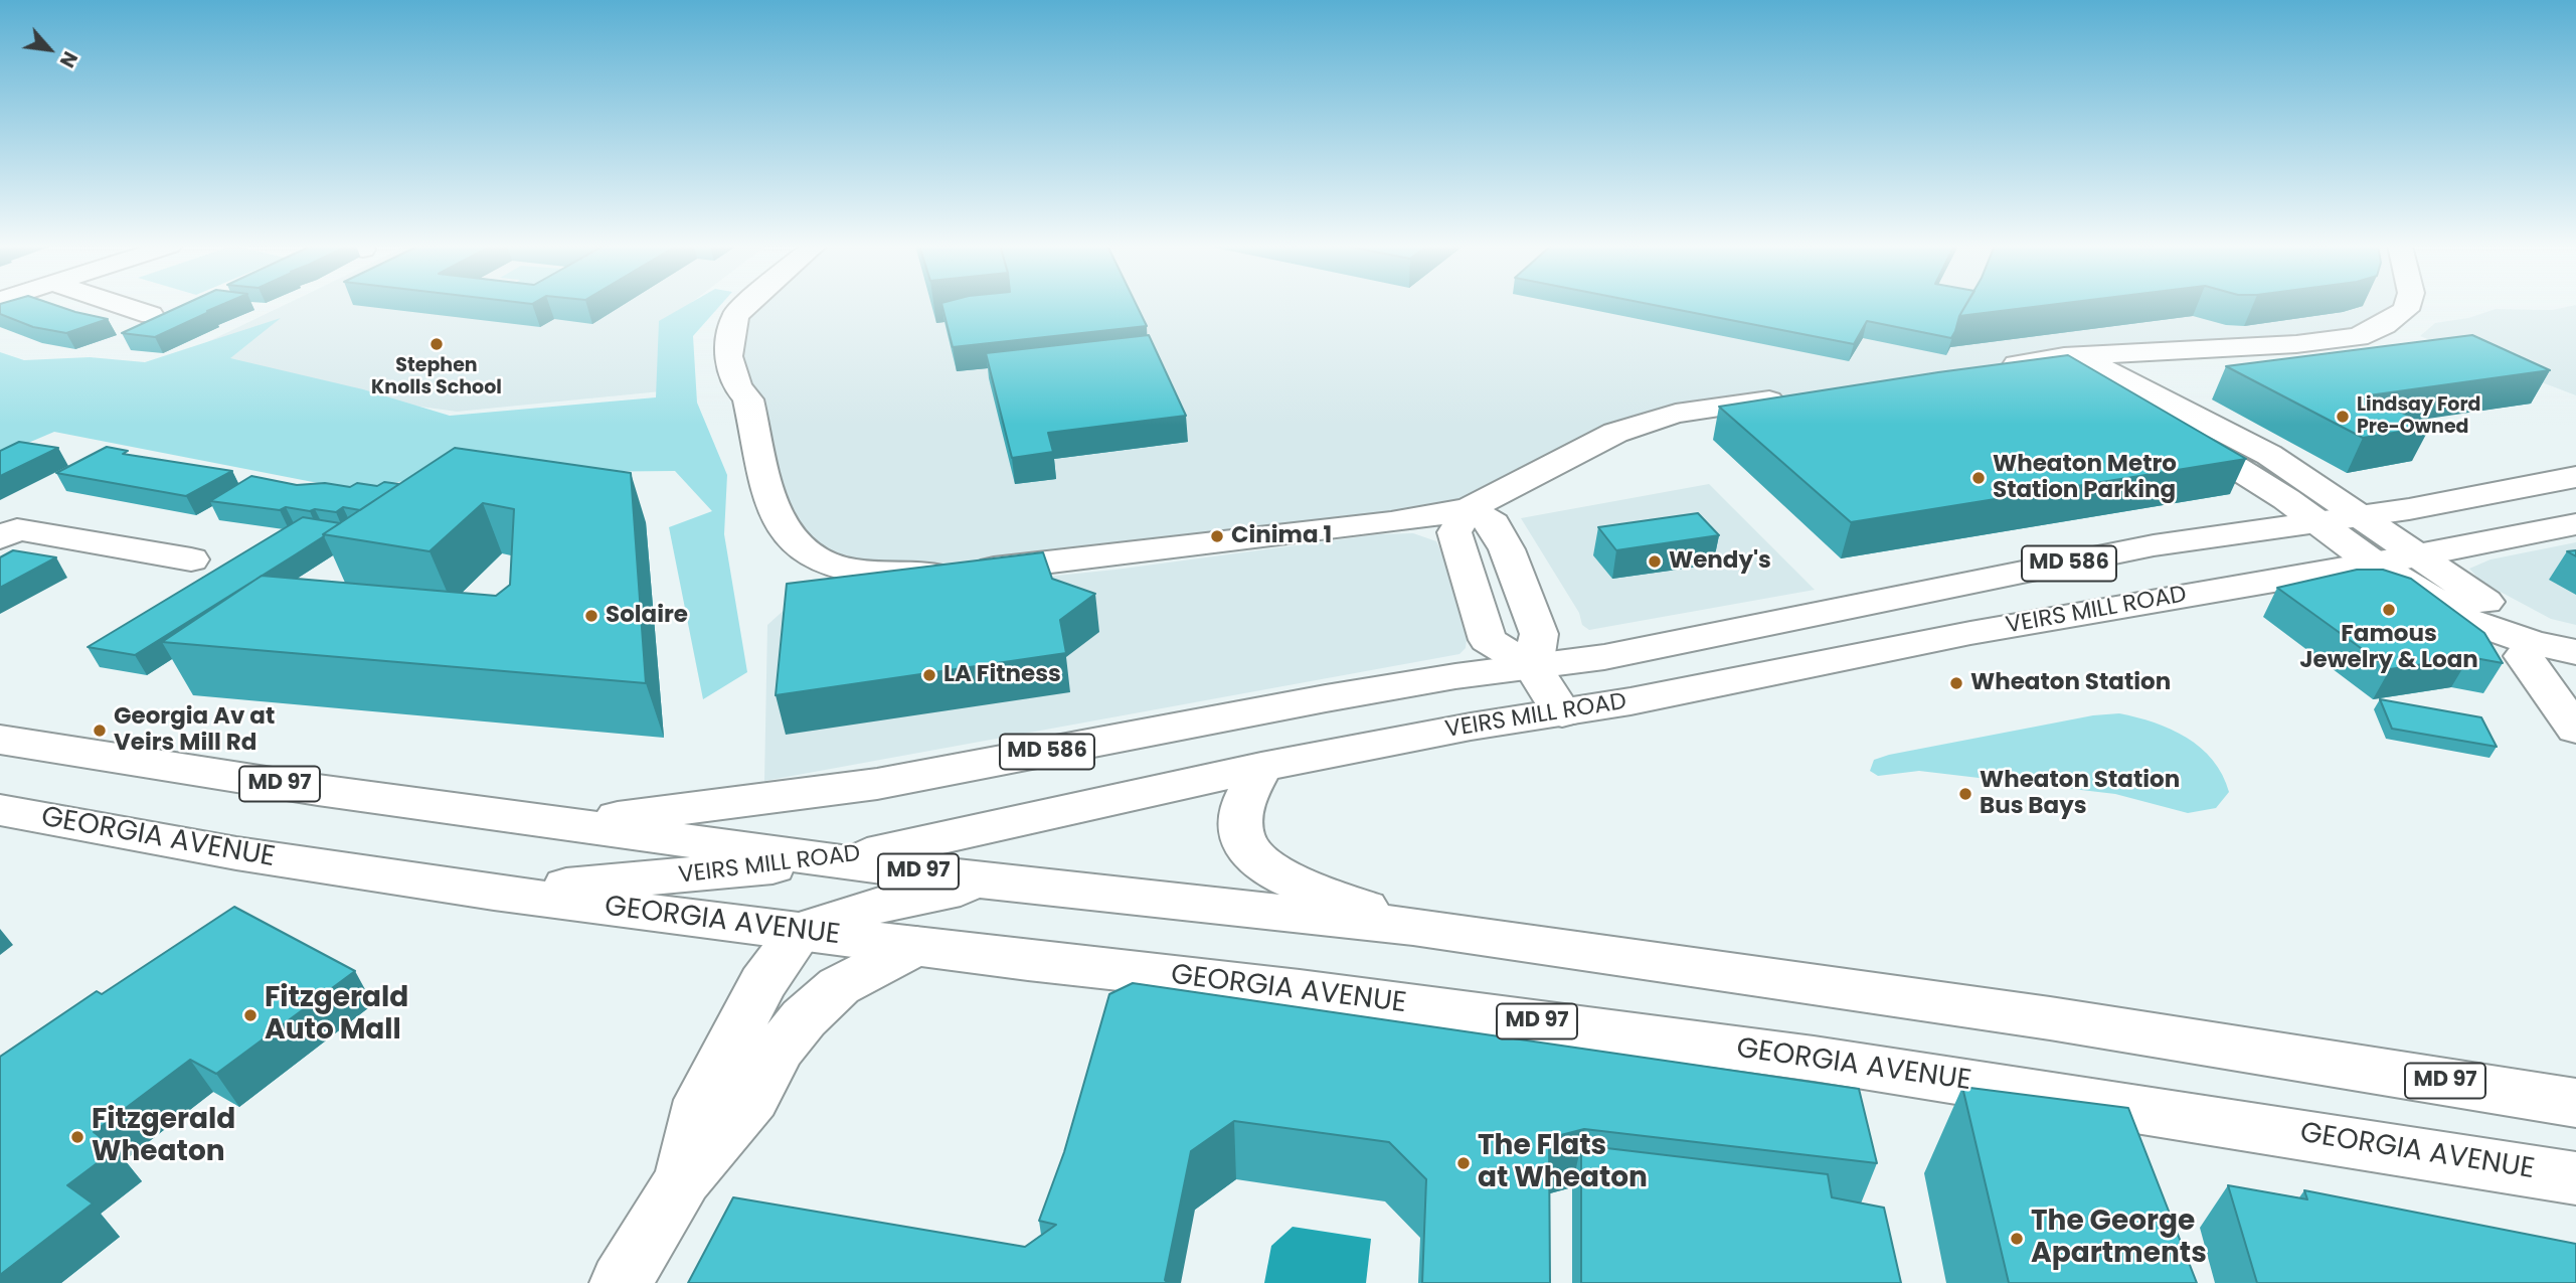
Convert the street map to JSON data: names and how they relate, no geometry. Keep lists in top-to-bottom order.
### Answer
{
  "streets": {
    "main road": [
      "MD 586",
      "VEIRS MILL ROAD",
      "MD 97",
      "GEORGIA AVENUE"
    ]
  },
  "crossings": [
    ["VEIRS MILL ROAD", "MD 97"],
    ["VEIRS MILL ROAD", "GEORGIA AVENUE"]
  ],
  "places": [
    "Stephen Knolls School",
    "Lindsay Ford Pre-Owned",
    "Wheaton Metro Station Parking",
    "Cinima 1",
    "Wendy's",
    "Famous Jewelry & Loan",
    "Solaire",
    "LA Fitness",
    "Wheaton Station",
    "Georgia Av at Veirs Mill Rd",
    "Wheaton Station Bus Bays",
    "Fitzgerald Auto Mall",
    "Fitzgerald Wheaton",
    "The Flats at Wheaton",
    "The George Apartments"
  ],
  "north": "bottom right"
}
